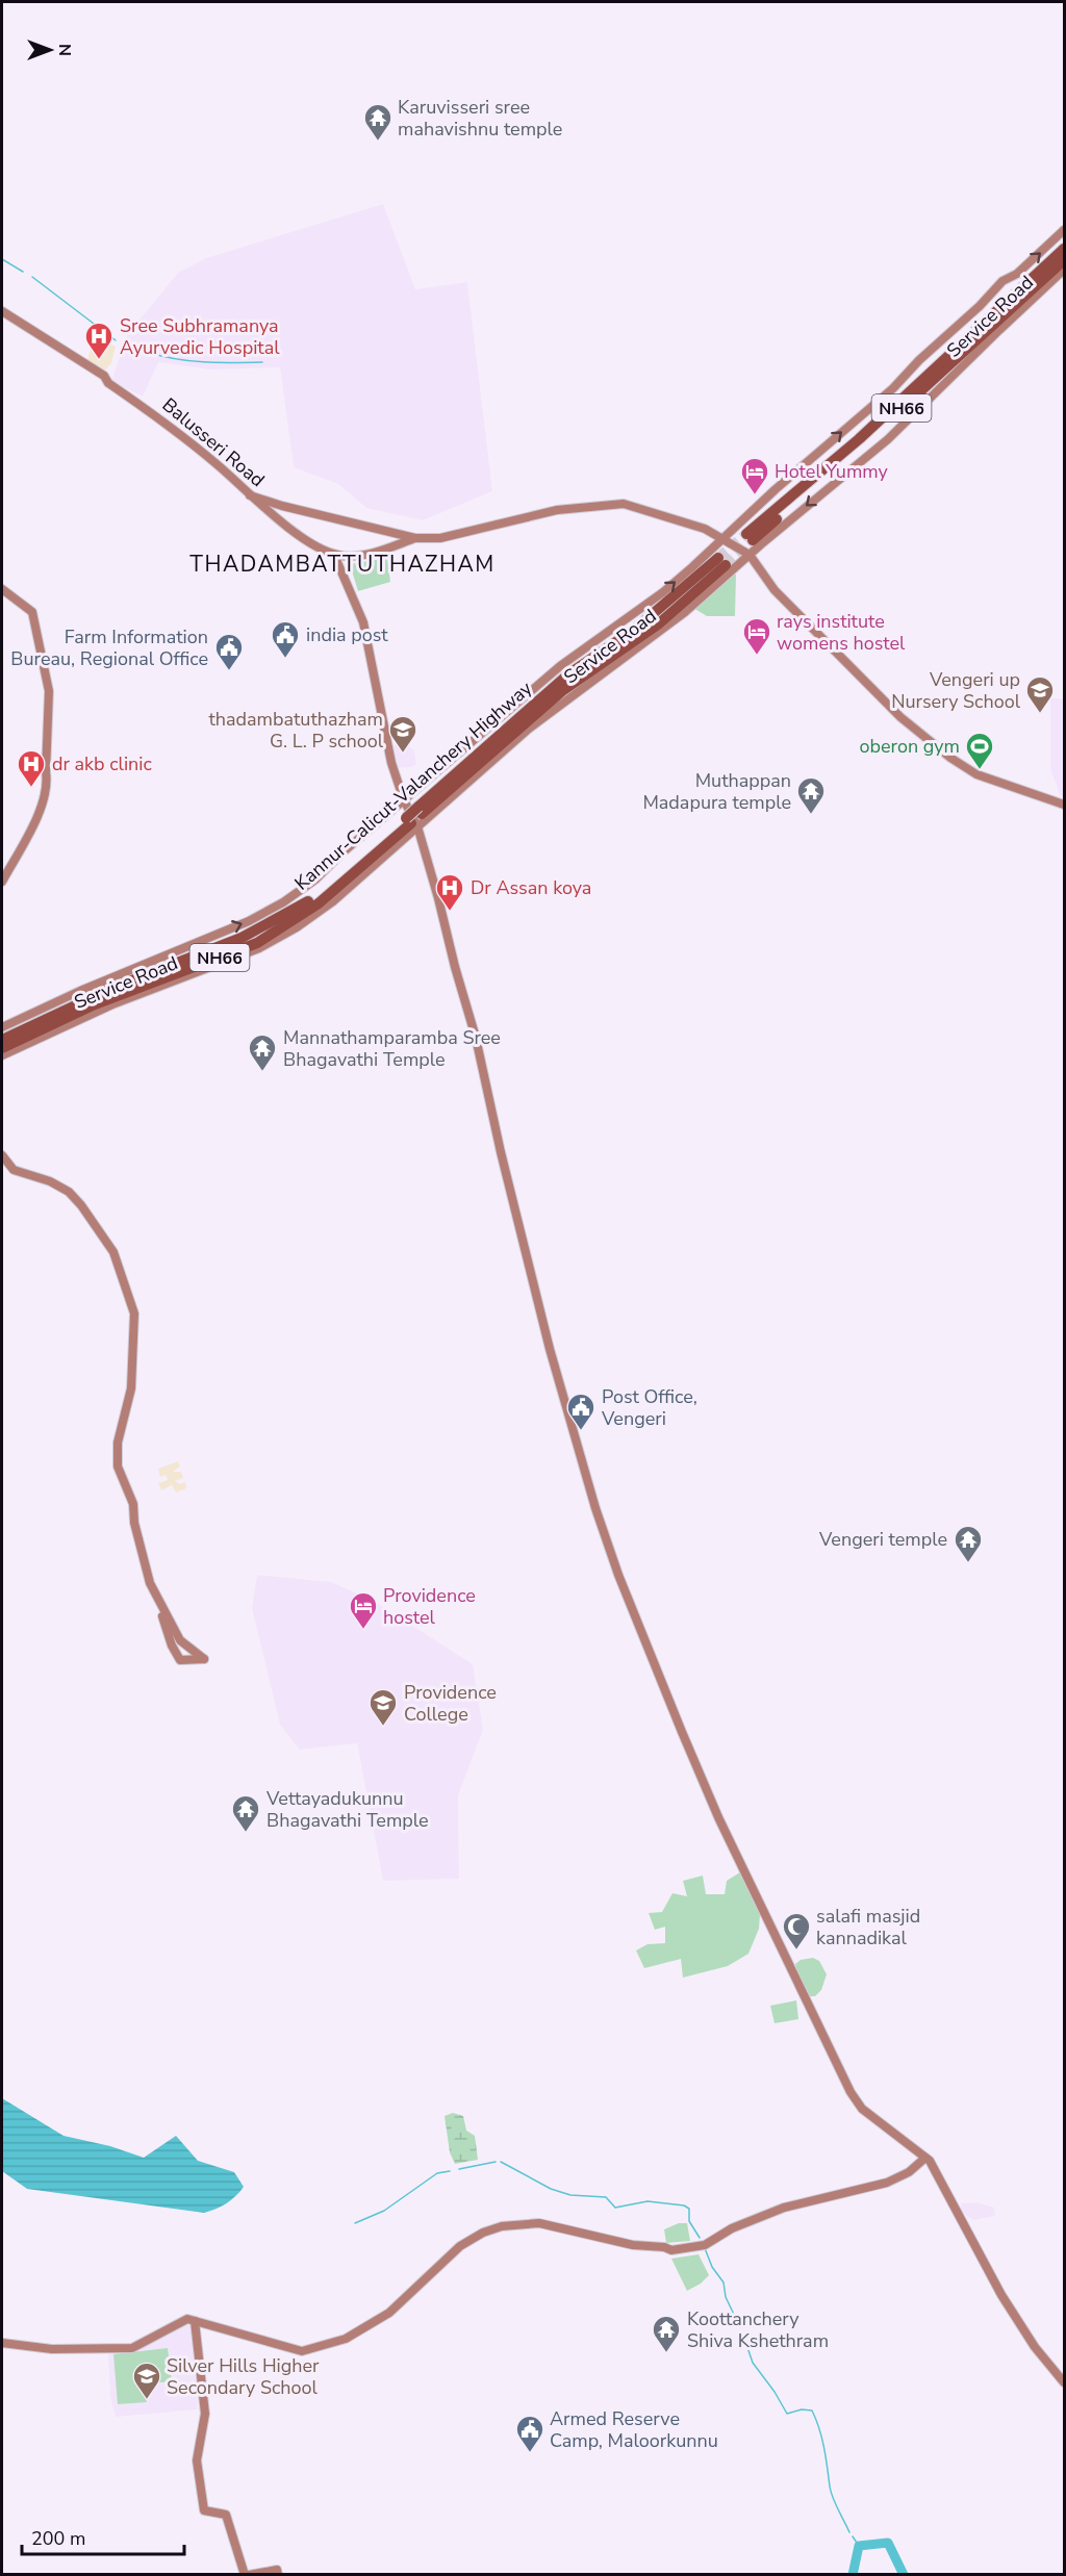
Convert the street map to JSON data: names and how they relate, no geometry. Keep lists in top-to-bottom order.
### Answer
{
  "streets": {
    "highway": ["NH66", "Kannur-Calicut-Valanchery Highway"],
    "street": ["Service Road", "Balusseri Road"]
  },
  "crossings": [
    ["Service Road", "NH66"],
    ["Service Road", "Kannur-Calicut-Valanchery Highway"],
    ["NH66", "Kannur-Calicut-Valanchery Highway"]
  ],
  "districts": ["THADAMBATTUTHAZHAM"],
  "places": {
    "temple": [
      "Karuvisseri sree mahavishnu temple",
      "Muthappan Madapura temple",
      "Mannathamparamba Sree Bhagavathi Temple",
      "Vengeri temple",
      "Vettayadukunnu Bhagavathi Temple",
      "Koottanchery Shiva Kshethram"
    ],
    "hospital": ["Sree Subhramanya Ayurvedic Hospital", "dr akb clinic", "Dr Assan koya"],
    "hotel": ["Hotel Yummy", "rays institute womens hostel", "Providence hostel"],
    "public building": [
      "india post",
      "Farm Information Bureau, Regional Office",
      "Post Office, Vengeri",
      "Armed Reserve Camp, Maloorkunnu"
    ],
    "school or university": [
      "Vengeri up Nursery School",
      "thadambatuthazham G. L. P school",
      "Providence College",
      "Silver Hills Higher Secondary School"
    ],
    "sports": ["oberon gym"],
    "mosque": ["salafi masjid kannadikal"]
  },
  "scale_bar": "200 m",
  "north": "right"
}
